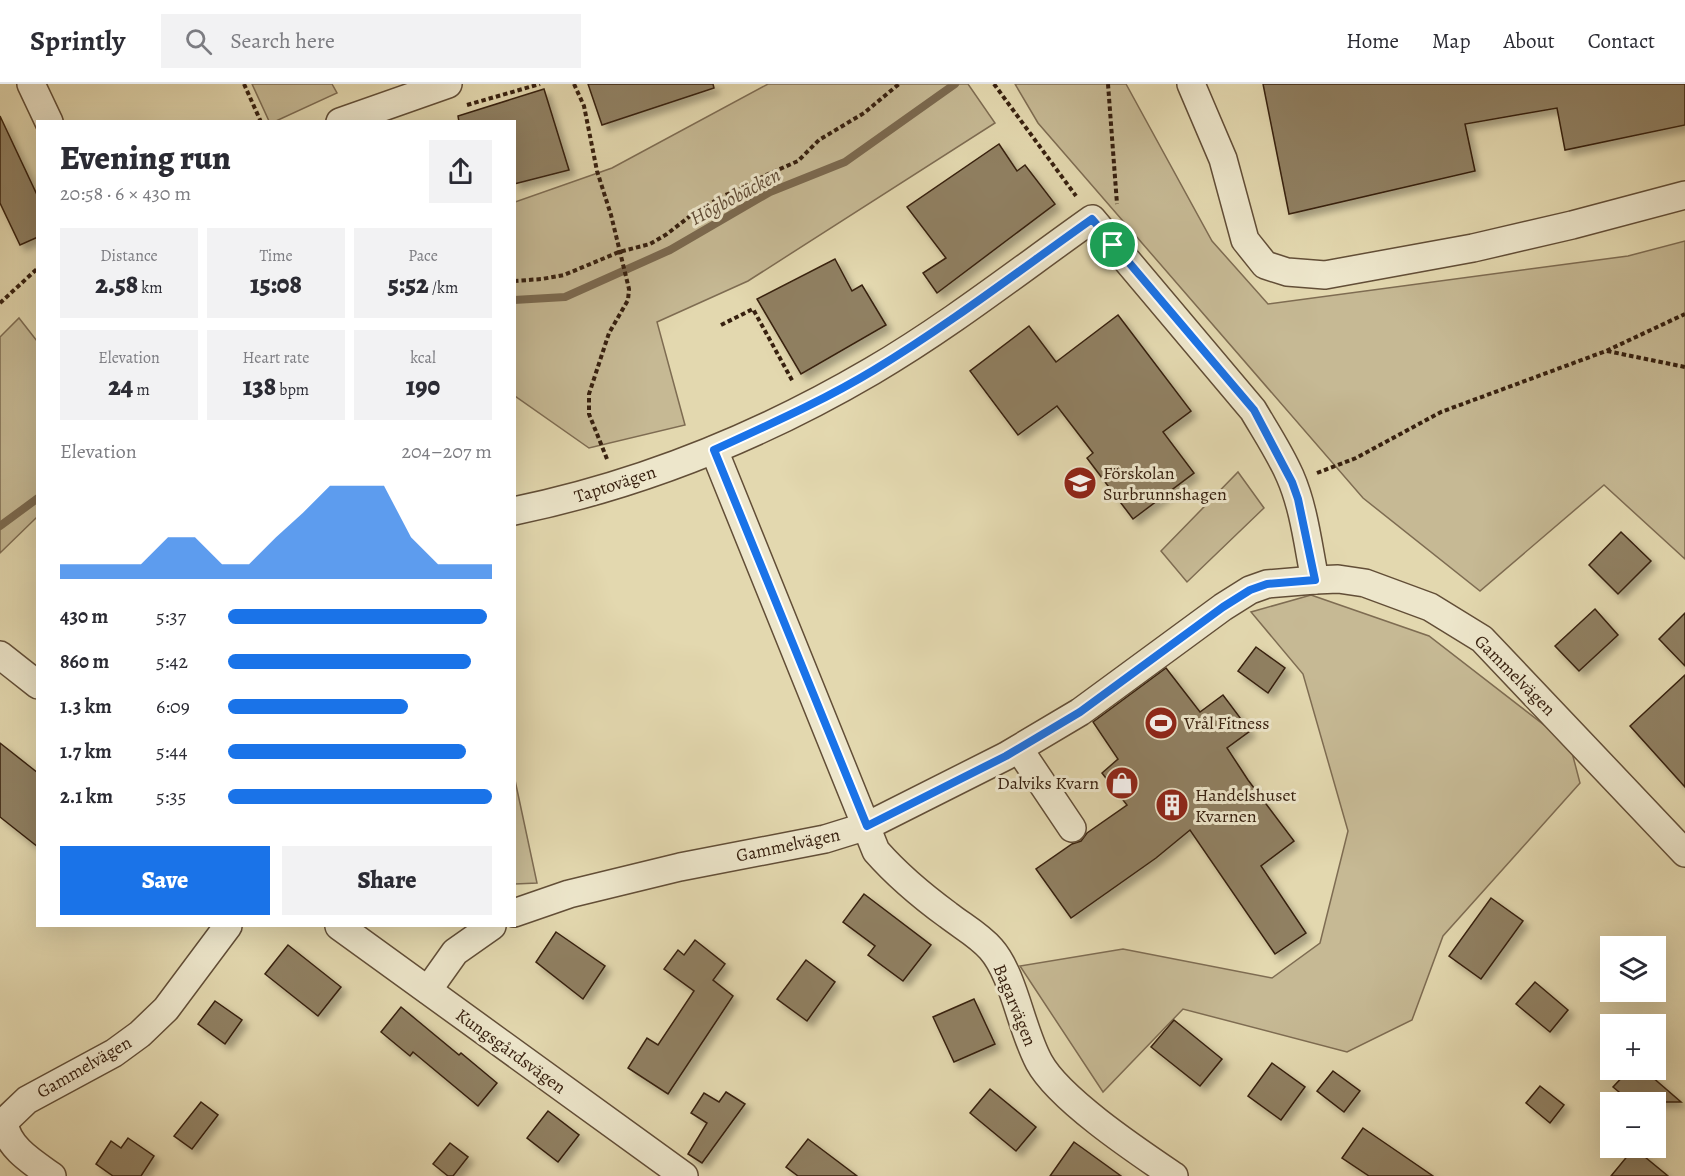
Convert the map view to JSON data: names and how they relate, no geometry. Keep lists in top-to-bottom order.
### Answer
{
  "streets": {
    "street": [
      "Taptovägen",
      "Gammelvägen",
      "Bagarvägen",
      "Kungsgårdsvägen"
    ]
  },
  "crossings": [
    ["Gammelvägen", "Bagarvägen"]
  ],
  "water": ["Högbobäcken"],
  "places": {
    "school or university": ["Förskolan Surbrunnshagen"],
    "sports": ["Vrål Fitness"],
    "shop": ["Dalviks Kvarn"],
    "building": ["Handelshuset Kvarnen"]
  },
  "page": {
    "header": "Sprintly",
    "search": "Search here",
    "nav": [
      "Home",
      "Map",
      "About",
      "Contact"
    ],
    "heading": ["Evening run", "20:58 · 6 × 430 m"],
    "stats": [
      ["Distance", "2.58 km"],
      ["Time", "15:08"],
      ["Pace", "5:52 /km"],
      ["Elevation", "24 m"],
      ["Heart rate", "138 bpm"],
      ["kcal", "190"]
    ],
    "chart": ["Elevation", "204–207 m"],
    "list": [
      {
        "name": "430 m",
        "note": "5:37"
      },
      {
        "name": "860 m",
        "note": "5:42"
      },
      {
        "name": "1.3 km",
        "note": "6:09"
      },
      {
        "name": "1.7 km",
        "note": "5:44"
      },
      {
        "name": "2.1 km",
        "note": "5:35"
      }
    ],
    "buttons": ["Save", "Share"],
    "map_buttons": ["+", "−"]
  }
}
